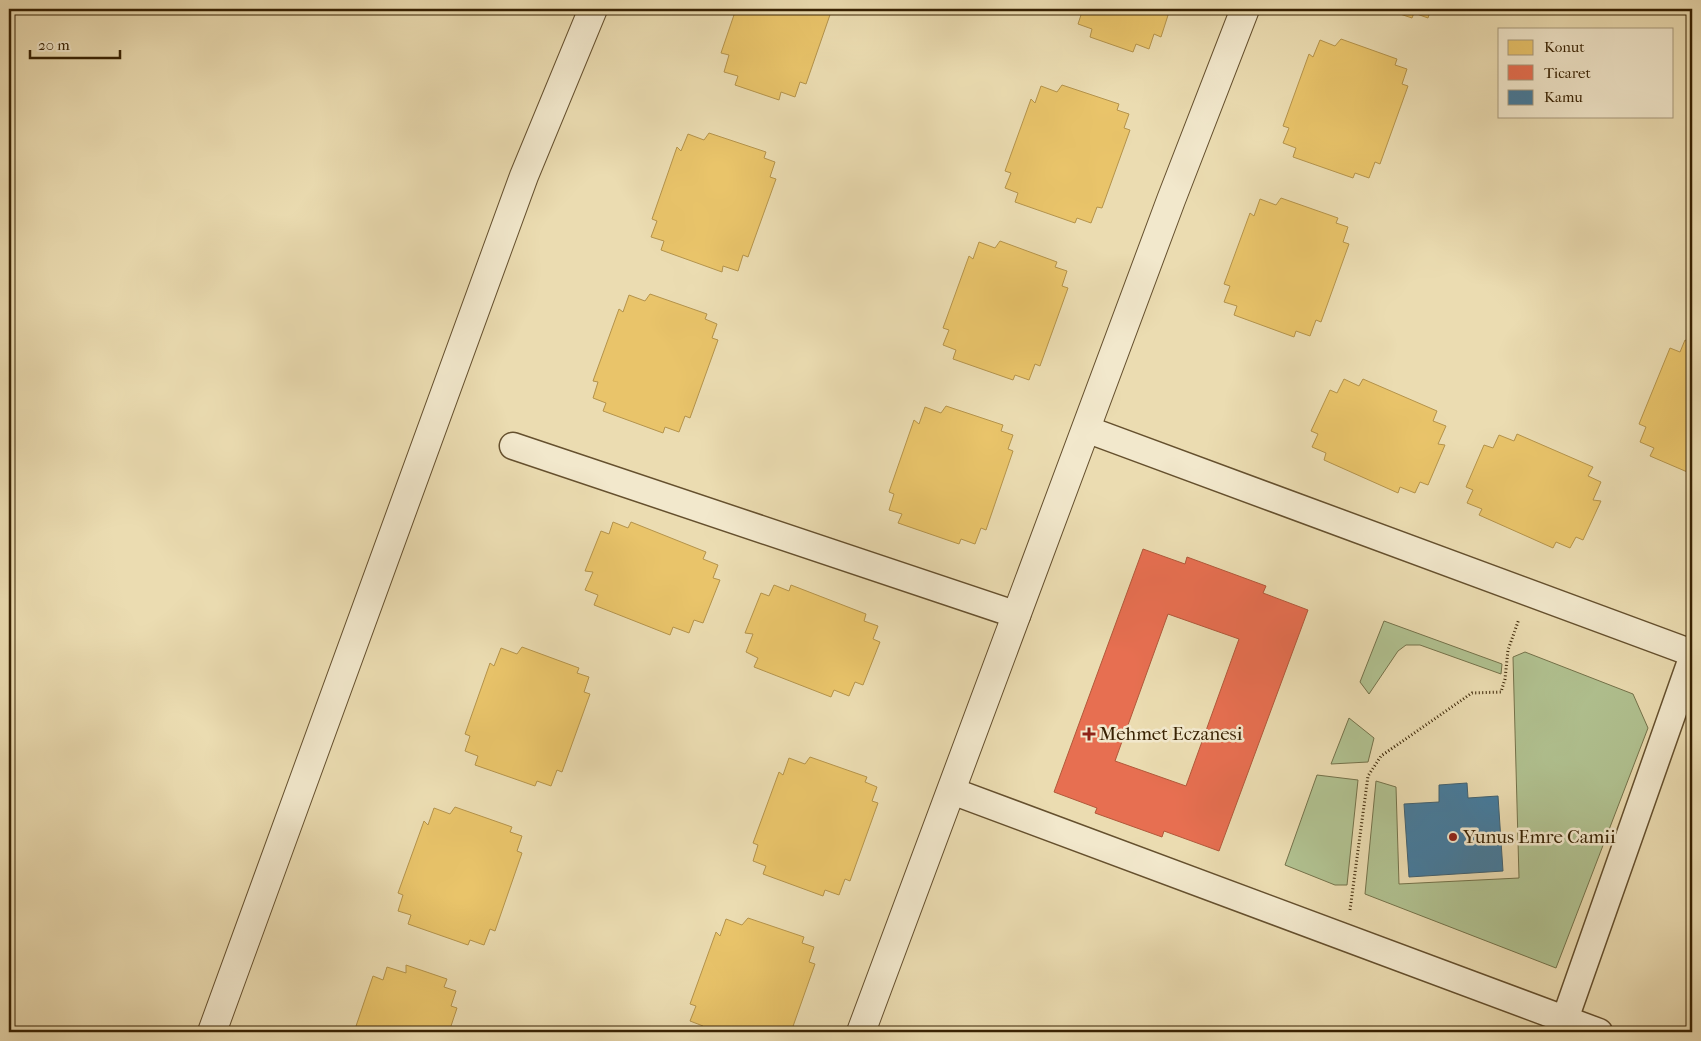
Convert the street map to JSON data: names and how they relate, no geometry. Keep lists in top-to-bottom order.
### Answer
{
  "places": {
    "health": ["Mehmet Eczanesi"],
    "other": ["Yunus Emre Camii"]
  },
  "legend": ["Konut", "Ticaret", "Kamu"],
  "scale_bar": "20 m"
}
